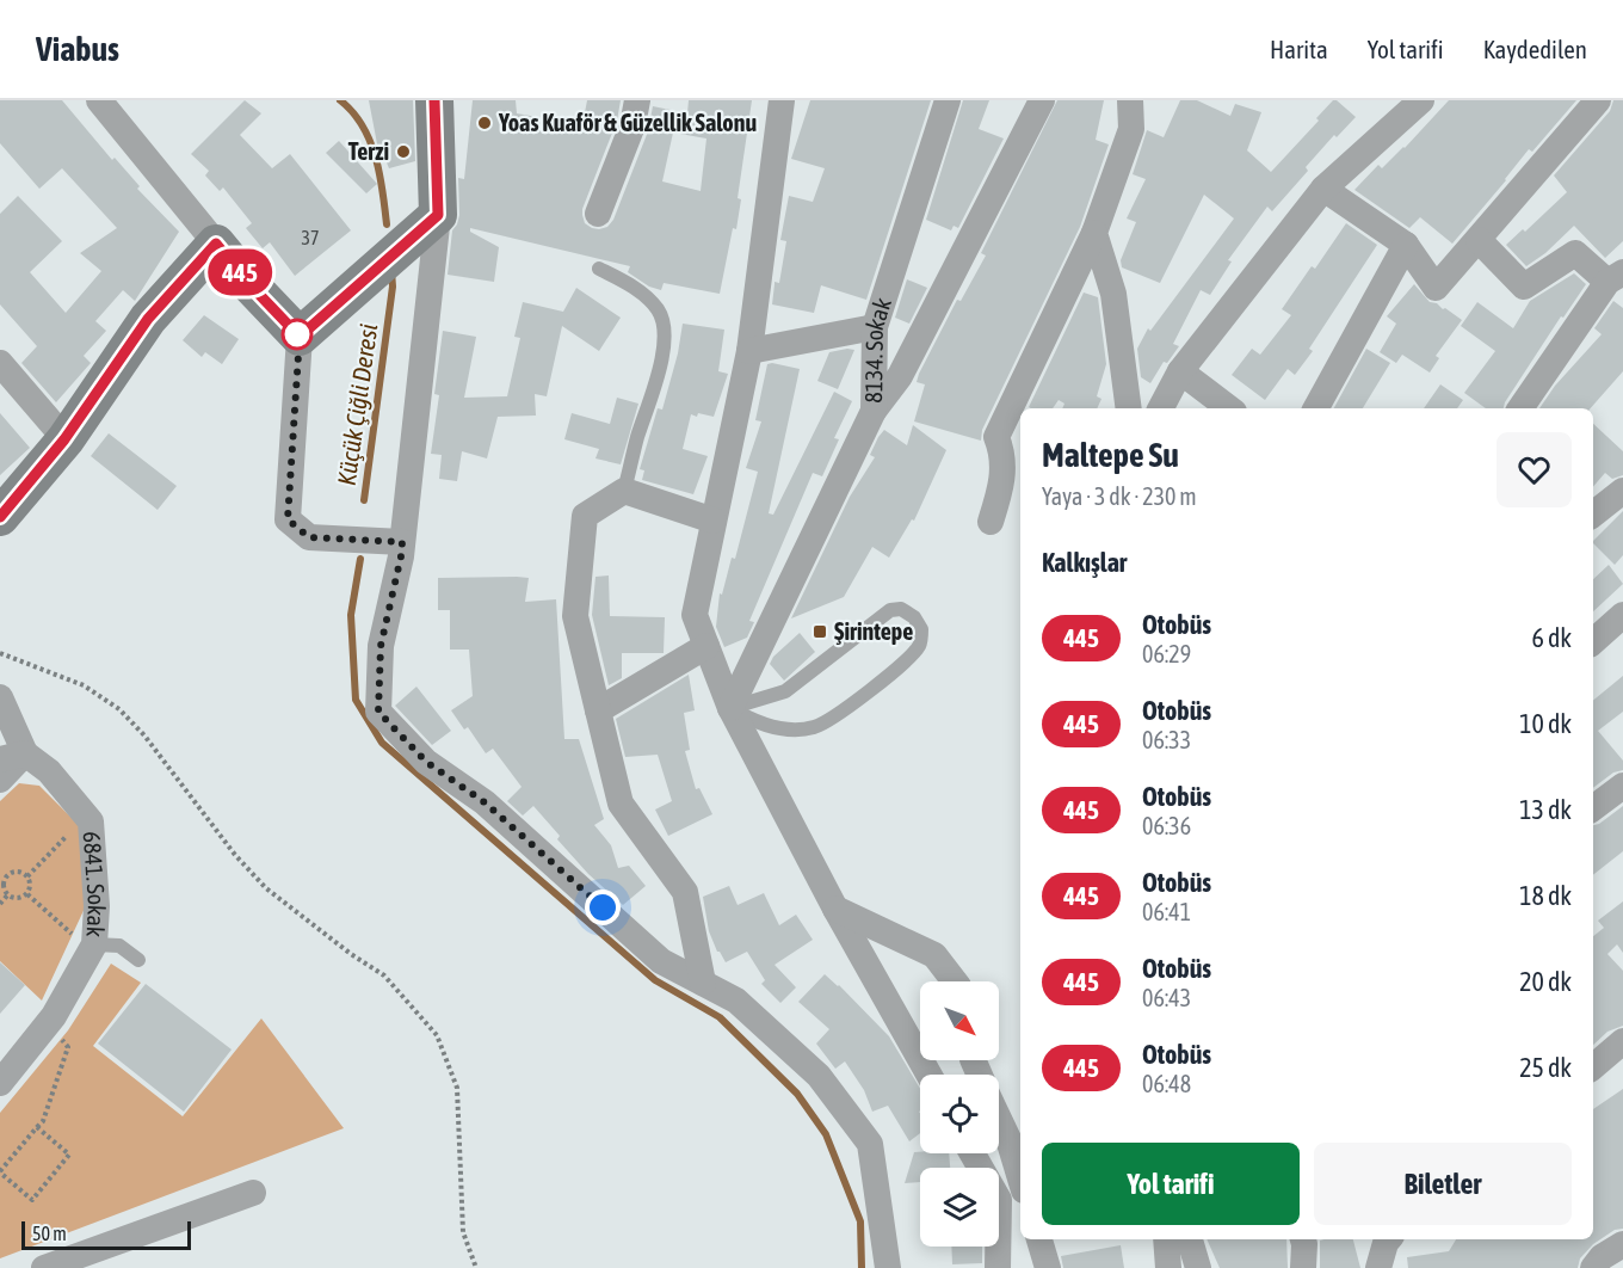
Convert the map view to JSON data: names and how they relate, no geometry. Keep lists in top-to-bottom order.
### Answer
{
  "streets": {
    "street": ["8134. Sokak", "6841. Sokak"]
  },
  "water": ["Küçük Çiğli Deresi"],
  "places": {
    "other": ["Yoas Kuaför & Güzellik Salonu", "Terzi"],
    "transit": ["Şirintepe"]
  },
  "lines": ["bus line 445"],
  "house_numbers": ["37"],
  "scale_bar": "50 m",
  "north": "bottom right",
  "page": {
    "header": "Viabus",
    "nav": ["Harita", "Yol tarifi", "Kaydedilen"],
    "on_map": "445",
    "heading": [
      ["Maltepe Su", "Yaya · 3 dk · 230 m"],
      "Kalkışlar"
    ],
    "list": [
      {
        "mark": "445",
        "name": "Otobüs",
        "note": "06:29",
        "value": "6 dk"
      },
      {
        "mark": "445",
        "name": "Otobüs",
        "note": "06:33",
        "value": "10 dk"
      },
      {
        "mark": "445",
        "name": "Otobüs",
        "note": "06:36",
        "value": "13 dk"
      },
      {
        "mark": "445",
        "name": "Otobüs",
        "note": "06:41",
        "value": "18 dk"
      },
      {
        "mark": "445",
        "name": "Otobüs",
        "note": "06:43",
        "value": "20 dk"
      },
      {
        "mark": "445",
        "name": "Otobüs",
        "note": "06:48",
        "value": "25 dk"
      }
    ],
    "buttons": ["Yol tarifi", "Biletler"],
    "scale": "50 m"
  }
}
